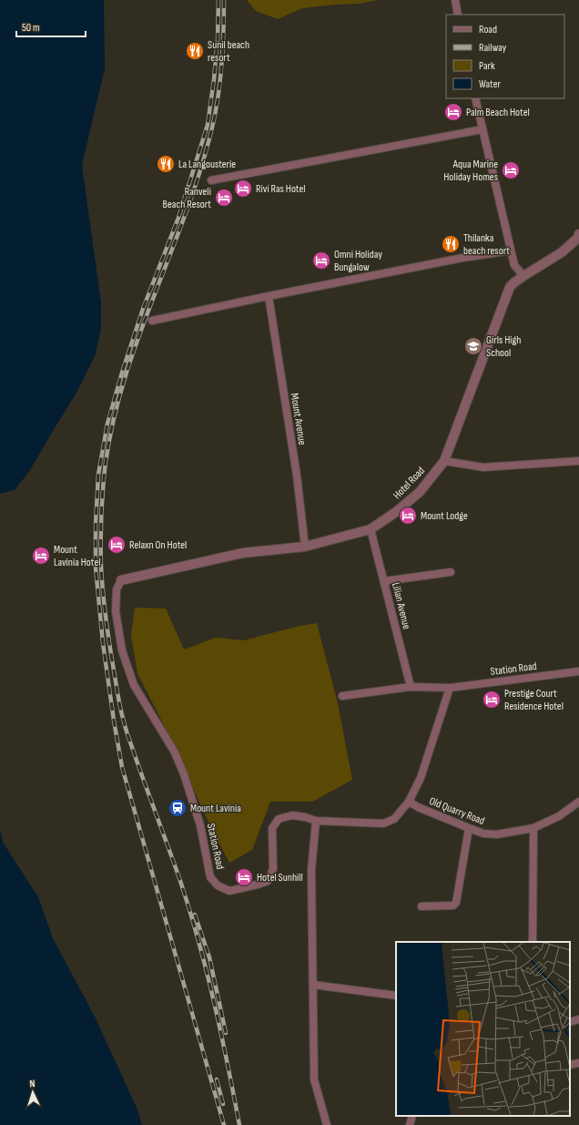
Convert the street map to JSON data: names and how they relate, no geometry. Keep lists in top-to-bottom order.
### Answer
{
  "streets": {
    "street": [
      "Mount Avenue",
      "Hotel Road",
      "Lilian Avenue",
      "Station Road",
      "Old Quarry Road"
    ]
  },
  "crossings": [
    ["Mount Avenue", "Hotel Road"],
    ["Hotel Road", "Lilian Avenue"],
    ["Hotel Road", "Station Road"],
    ["Lilian Avenue", "Station Road"],
    ["Station Road", "Old Quarry Road"]
  ],
  "places": {
    "restaurant": ["Sunil beach resort", "La Langousterie", "Thilanka beach resort"],
    "hotel": [
      "Palm Beach Hotel",
      "Aqua Marine Holiday Homes",
      "Rivi Ras Hotel",
      "Ranveli Beach Resort",
      "Omni Holiday Bungalow",
      "Mount Lodge",
      "Relaxn On Hotel",
      "Mount Lavinia Hotel",
      "Prestige Court Residence Hotel",
      "Hotel Sunhill"
    ],
    "school or university": ["Girls High School"],
    "station": ["Mount Lavinia"]
  },
  "legend": [
    "Road",
    "Railway",
    "Park",
    "Water"
  ],
  "scale_bar": "50 m",
  "north": "top"
}
